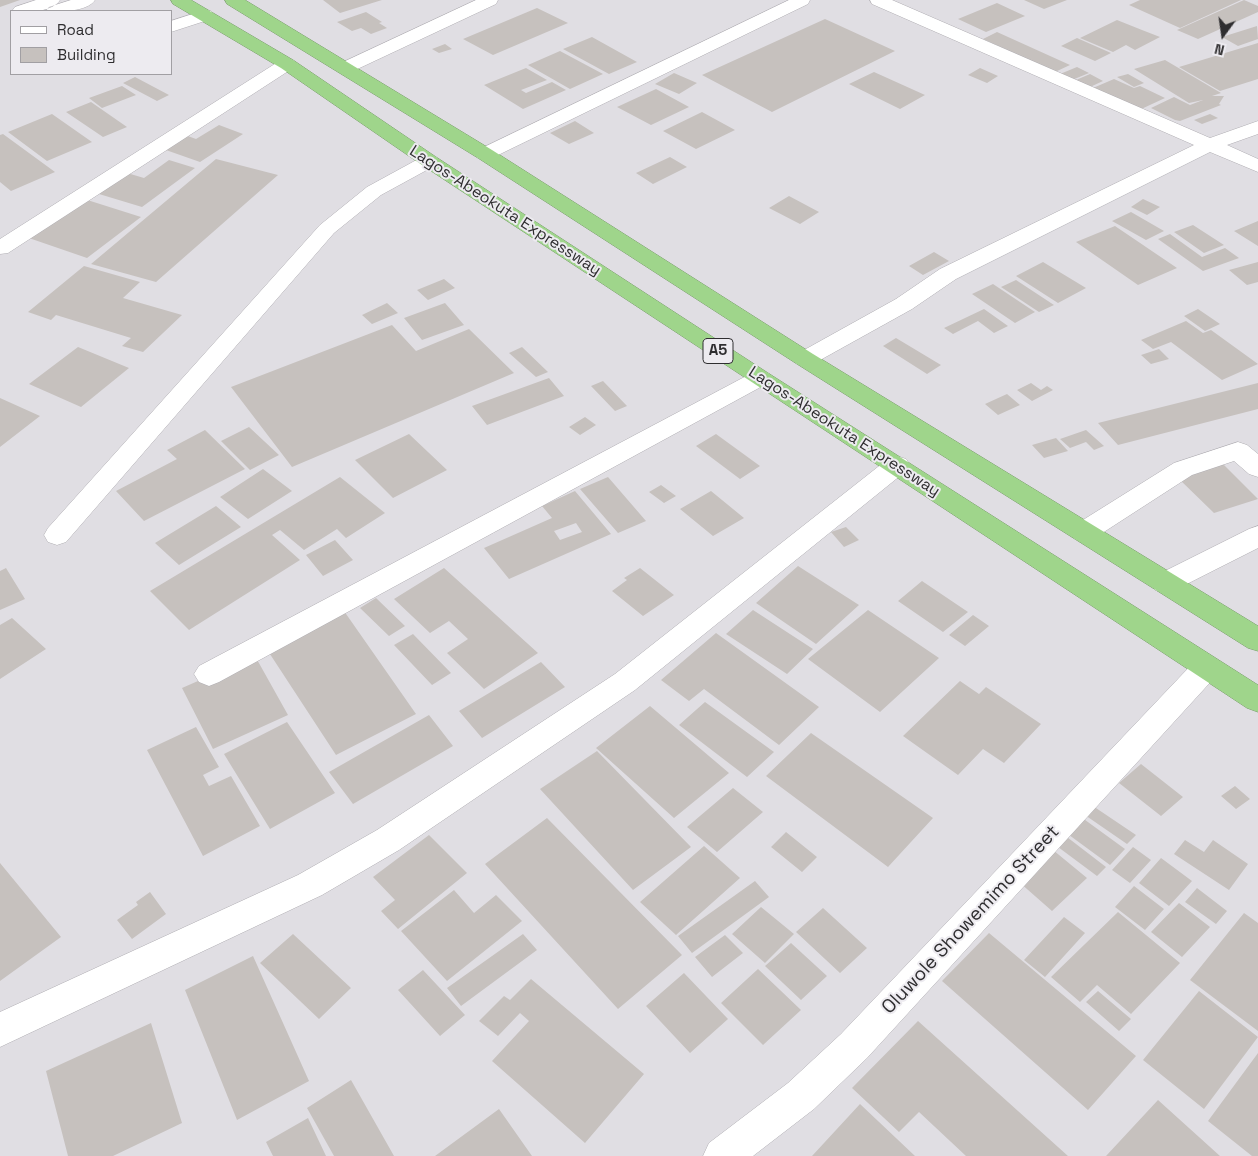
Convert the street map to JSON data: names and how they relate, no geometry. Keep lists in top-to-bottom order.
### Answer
{
  "streets": {
    "highway": ["Lagos-Abeokuta Expressway", "A5"],
    "street": ["Oluwole Showemimo Street"]
  },
  "crossings": [
    ["Lagos-Abeokuta Expressway", "Oluwole Showemimo Street"]
  ],
  "legend": ["Road", "Building"],
  "north": "bottom"
}
